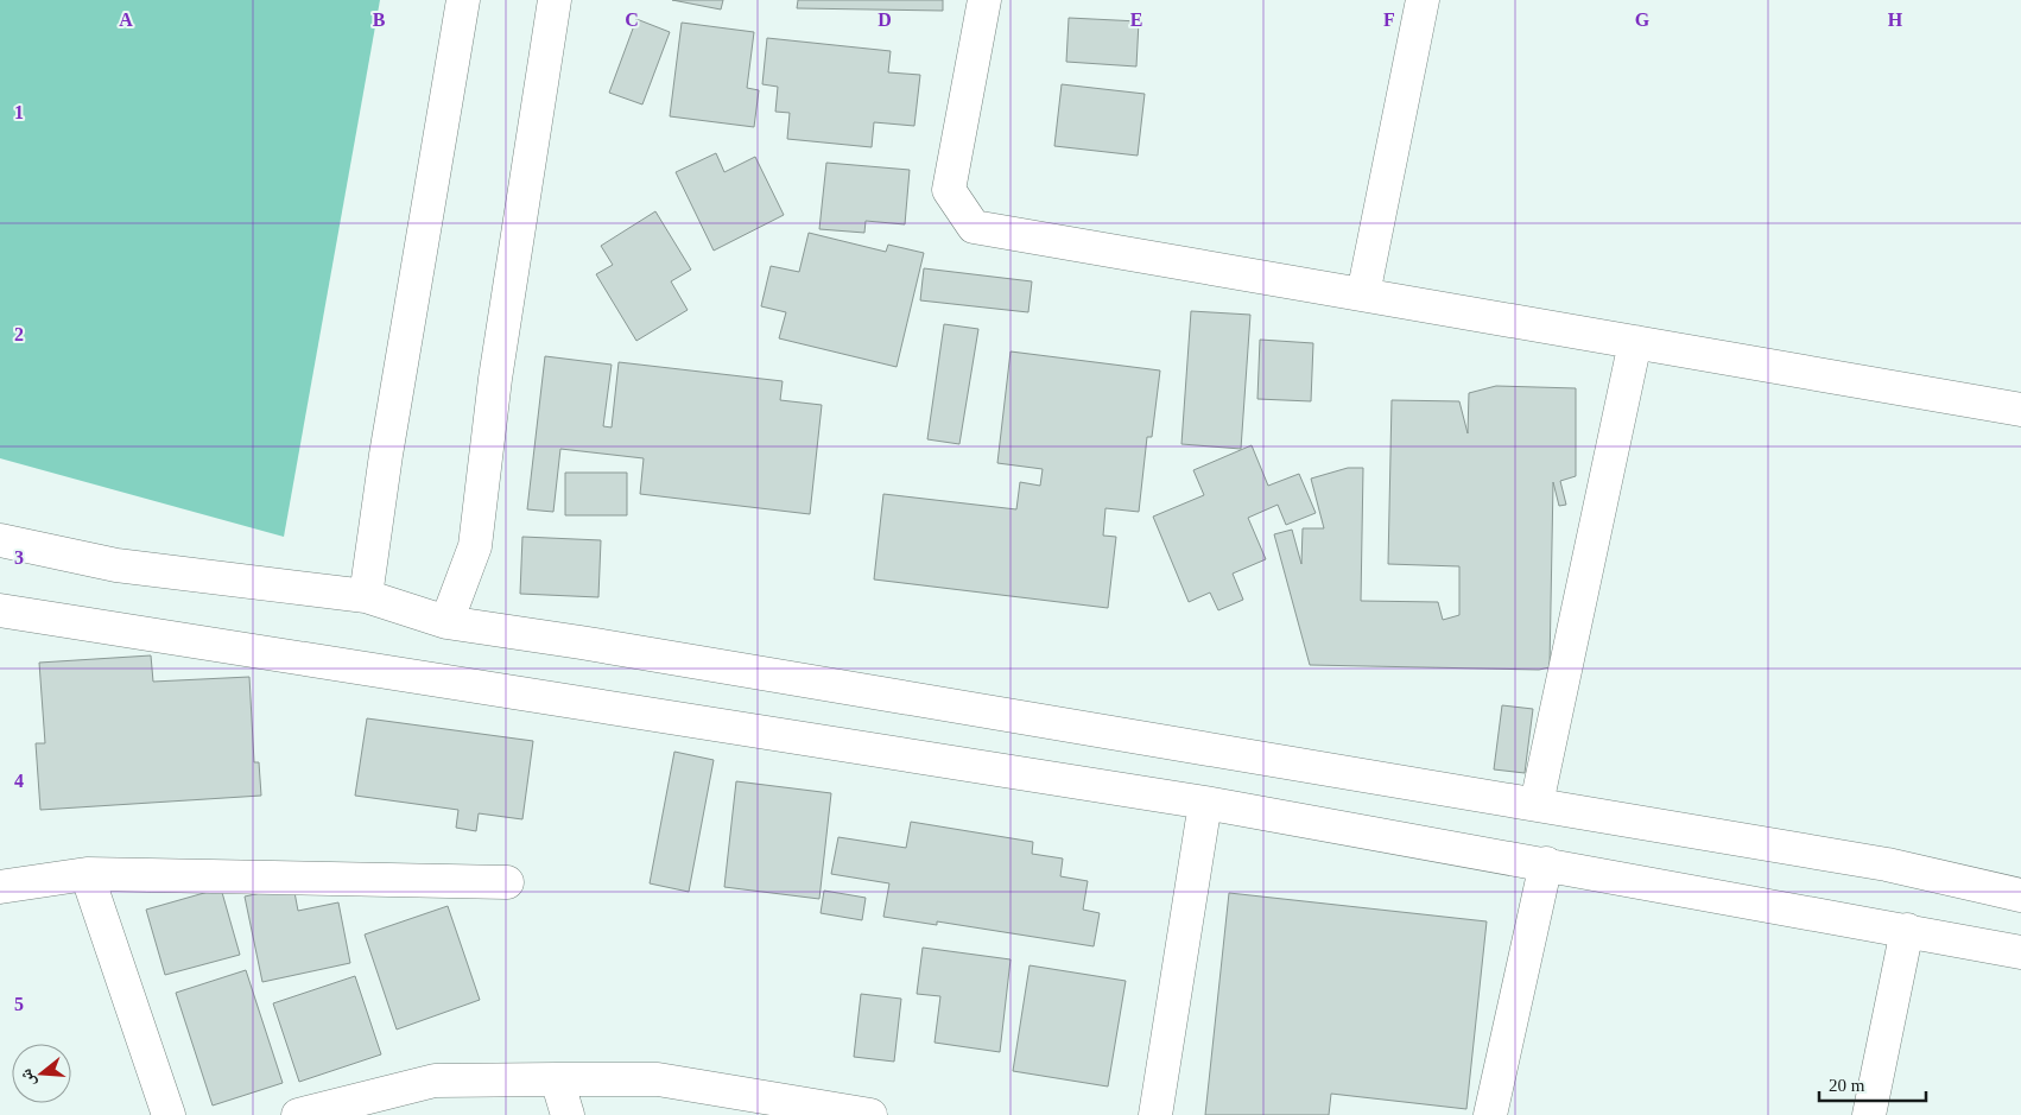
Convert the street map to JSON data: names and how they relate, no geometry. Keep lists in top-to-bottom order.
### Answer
{
  "scale_bar": "20 m",
  "north": "left",
  "grid": {
    "columns": [
      "A",
      "B",
      "C",
      "D",
      "E",
      "F",
      "G",
      "H"
    ],
    "rows": [
      "1",
      "2",
      "3",
      "4",
      "5"
    ]
  }
}
